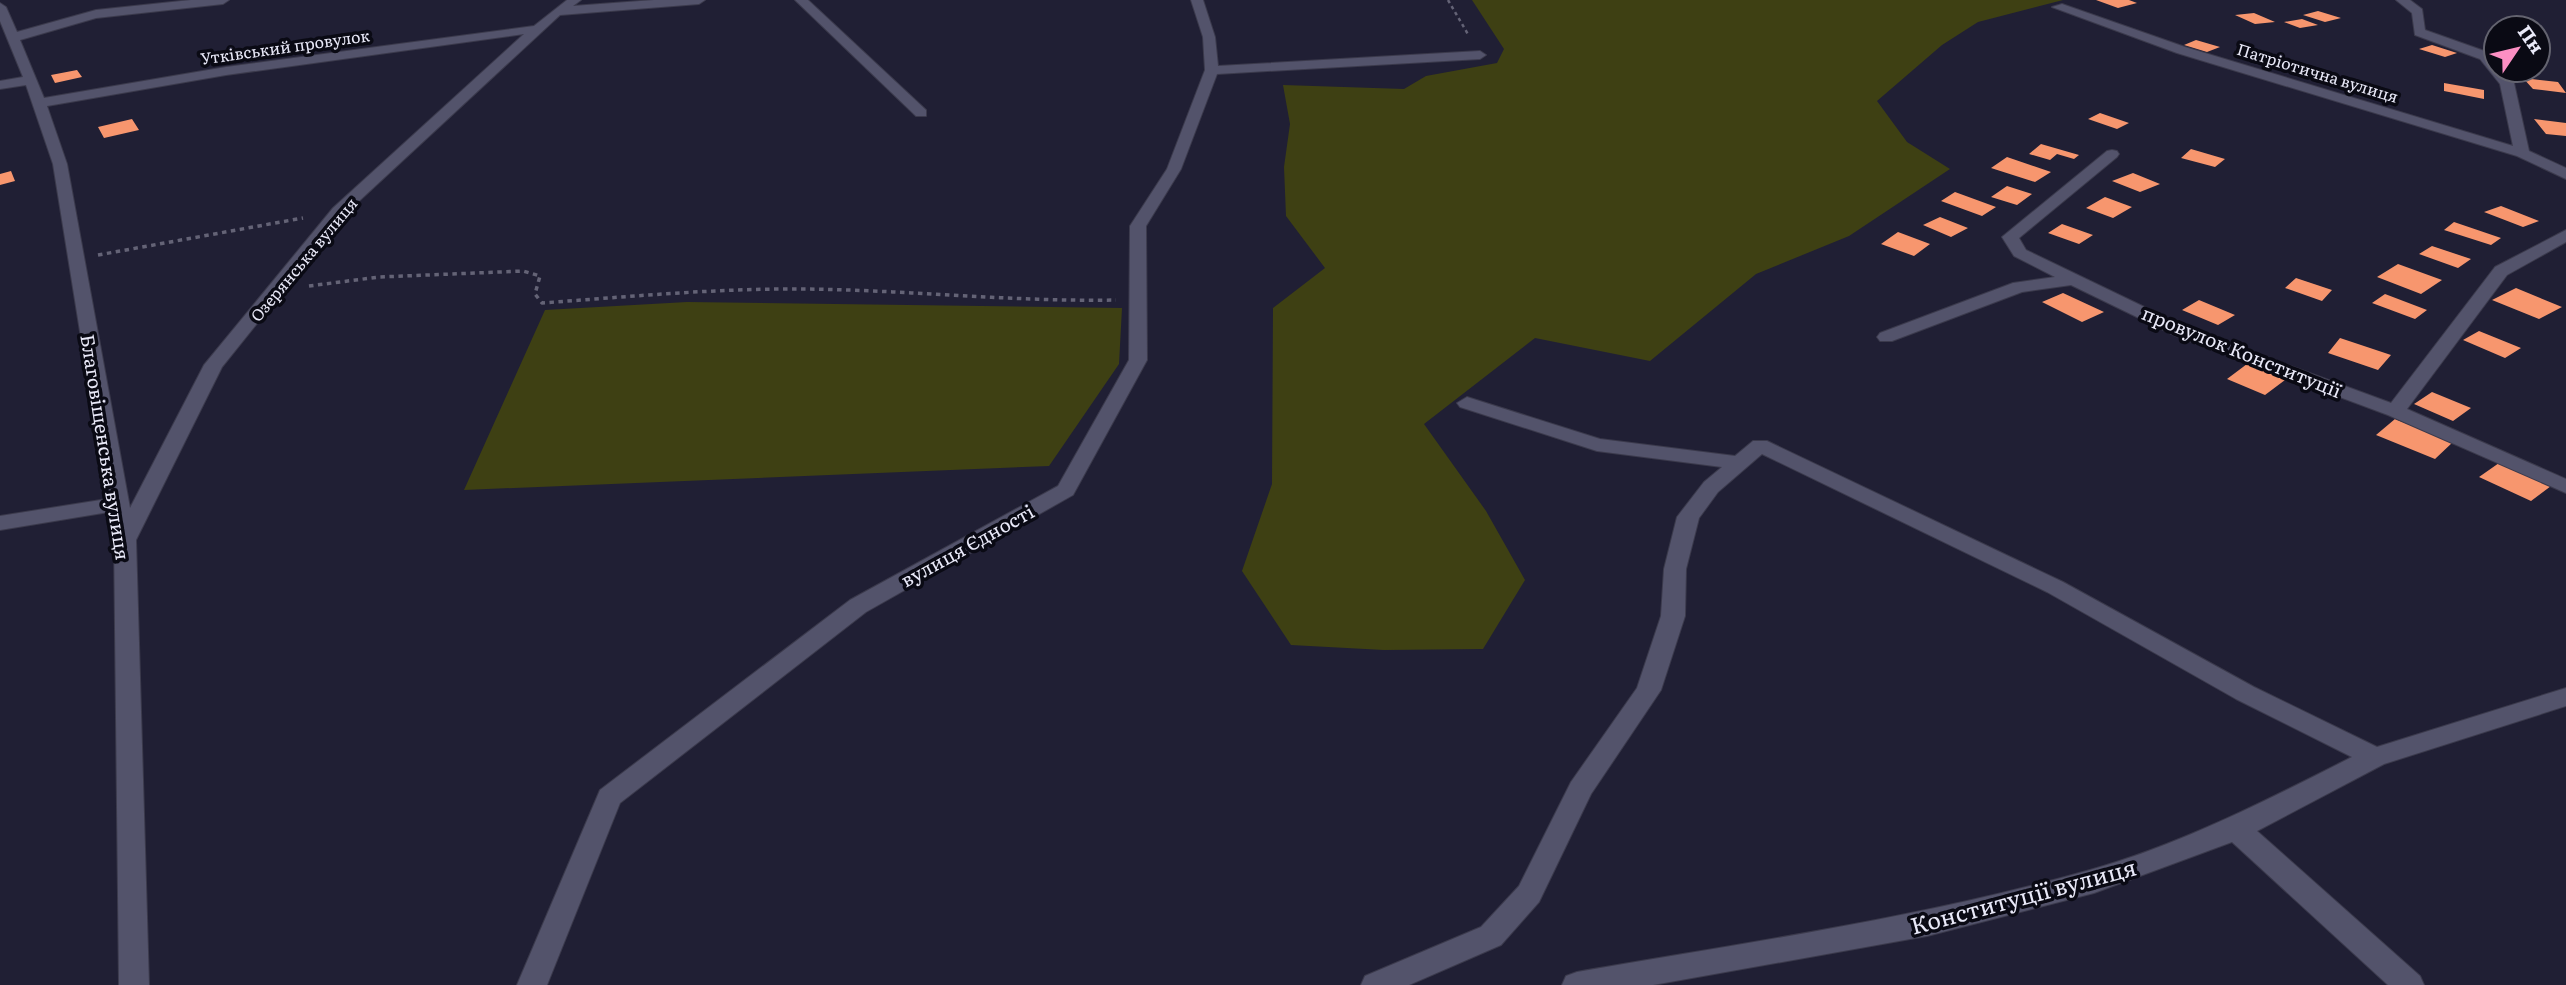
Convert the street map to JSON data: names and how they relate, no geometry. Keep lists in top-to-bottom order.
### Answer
{
  "streets": {
    "street": [
      "Утківський провулок",
      "Патріотична вулиця",
      "Озерянська вулиця",
      "провулок Конституції",
      "Благовіщенська вулиця",
      "вулиця Єдності",
      "Конституції вулиця"
    ]
  },
  "crossings": [
    ["Утківський провулок", "Озерянська вулиця"],
    ["Утківський провулок", "Благовіщенська вулиця"],
    ["Озерянська вулиця", "Благовіщенська вулиця"]
  ],
  "north": "top right"
}
